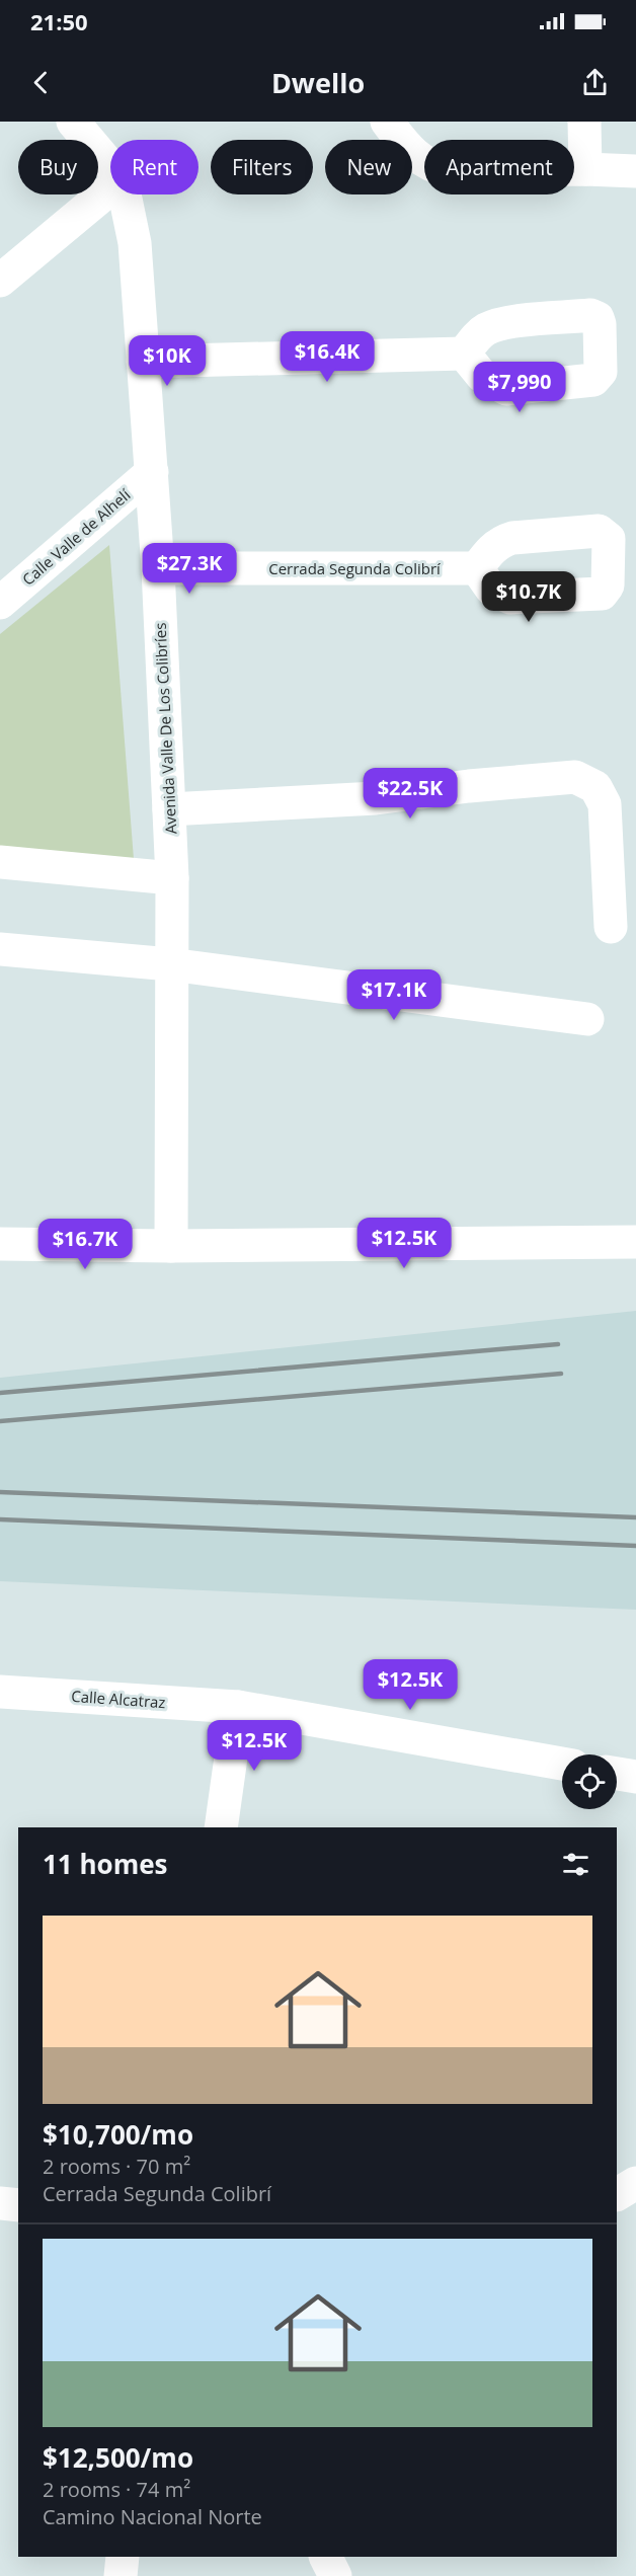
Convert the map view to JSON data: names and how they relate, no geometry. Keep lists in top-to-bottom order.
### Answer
{
  "streets": {
    "street": [
      "Calle Valle de Alhelí",
      "Cerrada Segunda Colibrí",
      "Avenida Valle De Los Colibríes",
      "Calle Alcatraz"
    ]
  },
  "crossings": [
    ["Calle Valle de Alhelí", "Avenida Valle De Los Colibríes"],
    ["Cerrada Segunda Colibrí", "Avenida Valle De Los Colibríes"]
  ],
  "page": {
    "status": "21:50",
    "header": "Dwello",
    "chip": [
      "Buy",
      "Rent",
      "Filters",
      "New",
      "Apartment"
    ],
    "price": [
      "$16.4K",
      "$10K",
      "$7,990",
      "$27.3K",
      "$10.7K",
      "$22.5K",
      "$17.1K",
      "$12.5K",
      "$16.7K",
      "$12.5K",
      "$12.5K"
    ],
    "heading": "11 homes",
    "list": [
      {
        "name": "$10,700/mo",
        "note": "2 rooms · 70 m² · Cerrada Segunda Colibrí"
      },
      {
        "name": "$12,500/mo",
        "note": "2 rooms · 74 m² · Camino Nacional Norte"
      }
    ]
  }
}
